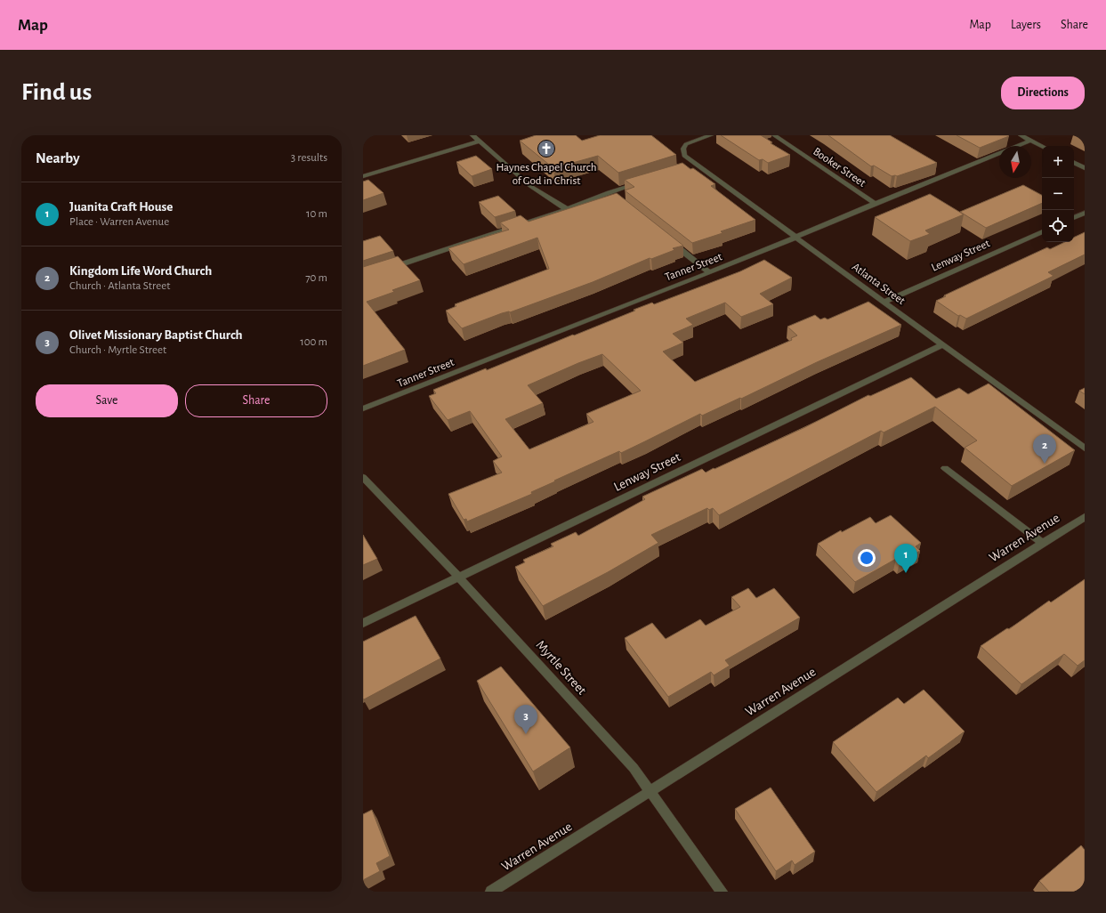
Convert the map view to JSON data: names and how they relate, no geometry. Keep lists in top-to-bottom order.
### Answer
{
  "streets": {
    "street": [
      "Booker Street",
      "Lenway Street",
      "Tanner Street",
      "Atlanta Street",
      "Warren Avenue",
      "Myrtle Street"
    ]
  },
  "crossings": [
    ["Booker Street", "Tanner Street"],
    ["Lenway Street", "Atlanta Street"],
    ["Lenway Street", "Myrtle Street"],
    ["Tanner Street", "Atlanta Street"],
    ["Warren Avenue", "Myrtle Street"]
  ],
  "places": {
    "church": ["Haynes Chapel Church of God in Christ"]
  },
  "north": "bottom",
  "page": {
    "header": "Map",
    "nav": ["Map", "Layers", "Share"],
    "buttons": [
      "Directions",
      ["Save", "Share"]
    ],
    "title": "Find us",
    "heading": ["Nearby", "3 results"],
    "map_buttons": ["+", "−"],
    "list": [
      {
        "mark": "1",
        "name": "Juanita Craft House",
        "note": "Place · Warren Avenue",
        "value": "10 m"
      },
      {
        "mark": "2",
        "name": "Kingdom Life Word Church",
        "note": "Church · Atlanta Street",
        "value": "70 m"
      },
      {
        "mark": "3",
        "name": "Olivet Missionary Baptist Church",
        "note": "Church · Myrtle Street",
        "value": "100 m"
      }
    ],
    "pins": ["2", "1", "3"]
  }
}
